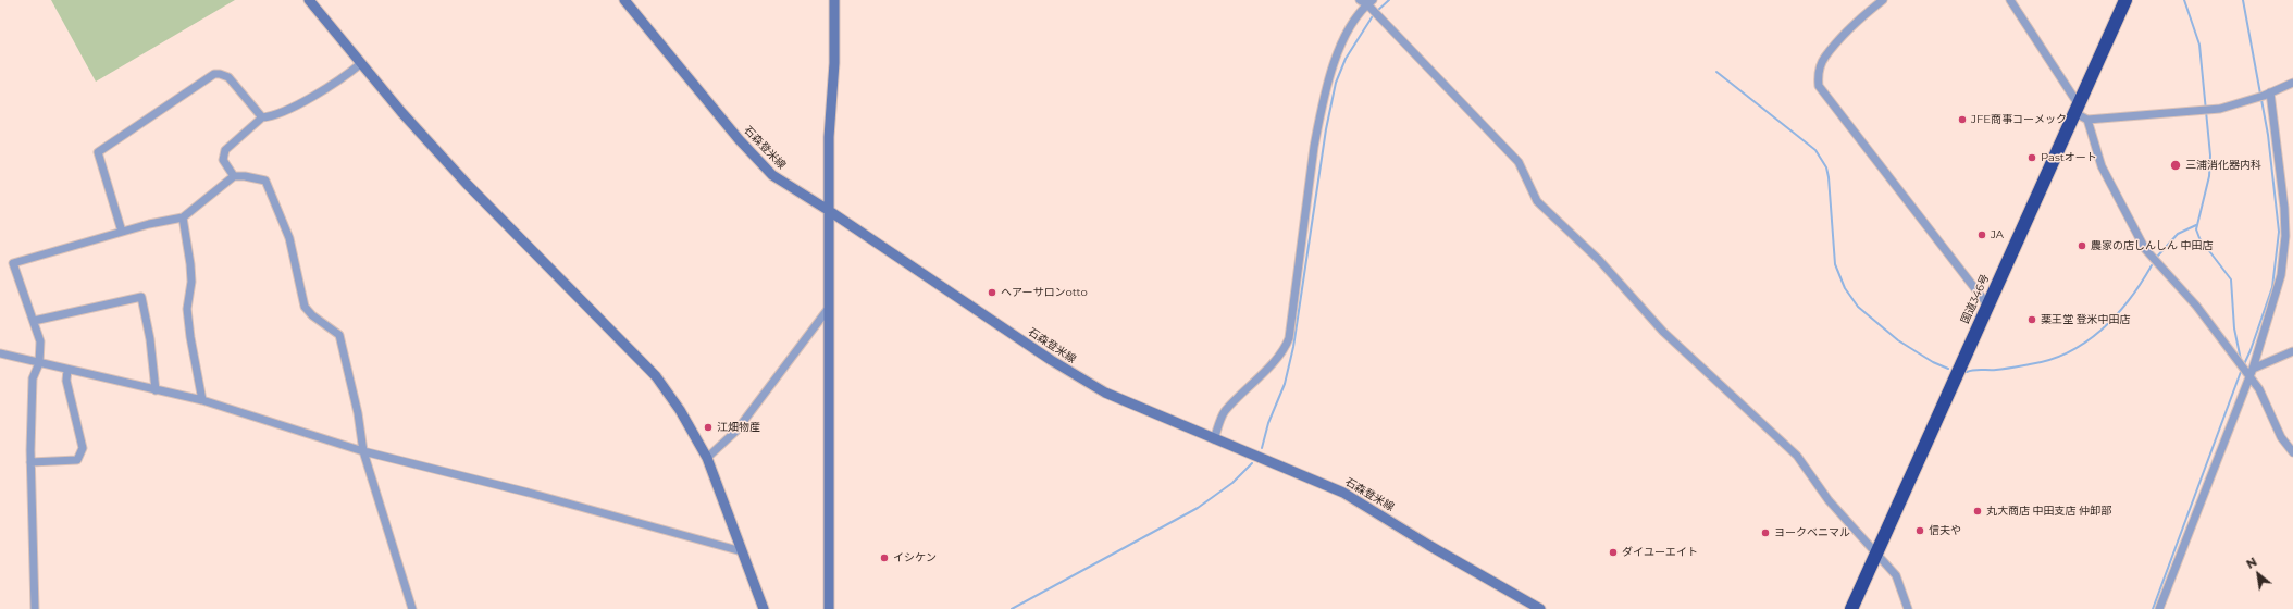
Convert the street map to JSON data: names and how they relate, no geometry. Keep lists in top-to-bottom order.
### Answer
{
  "streets": {
    "highway": ["国道346号"],
    "street": ["石森登米線"]
  },
  "places": [
    "JFE商事コーメック",
    "Pastオート",
    "三浦消化器内科",
    "JA",
    "農家の店しんしん 中田店",
    "ヘアーサロンotto",
    "薬王堂 登米中田店",
    "江畑物産",
    "丸大商店 中田支店 仲卸部",
    "信夫や",
    "ヨークベニマル",
    "ダイユーエイト",
    "イシケン"
  ],
  "north": "top left"
}
